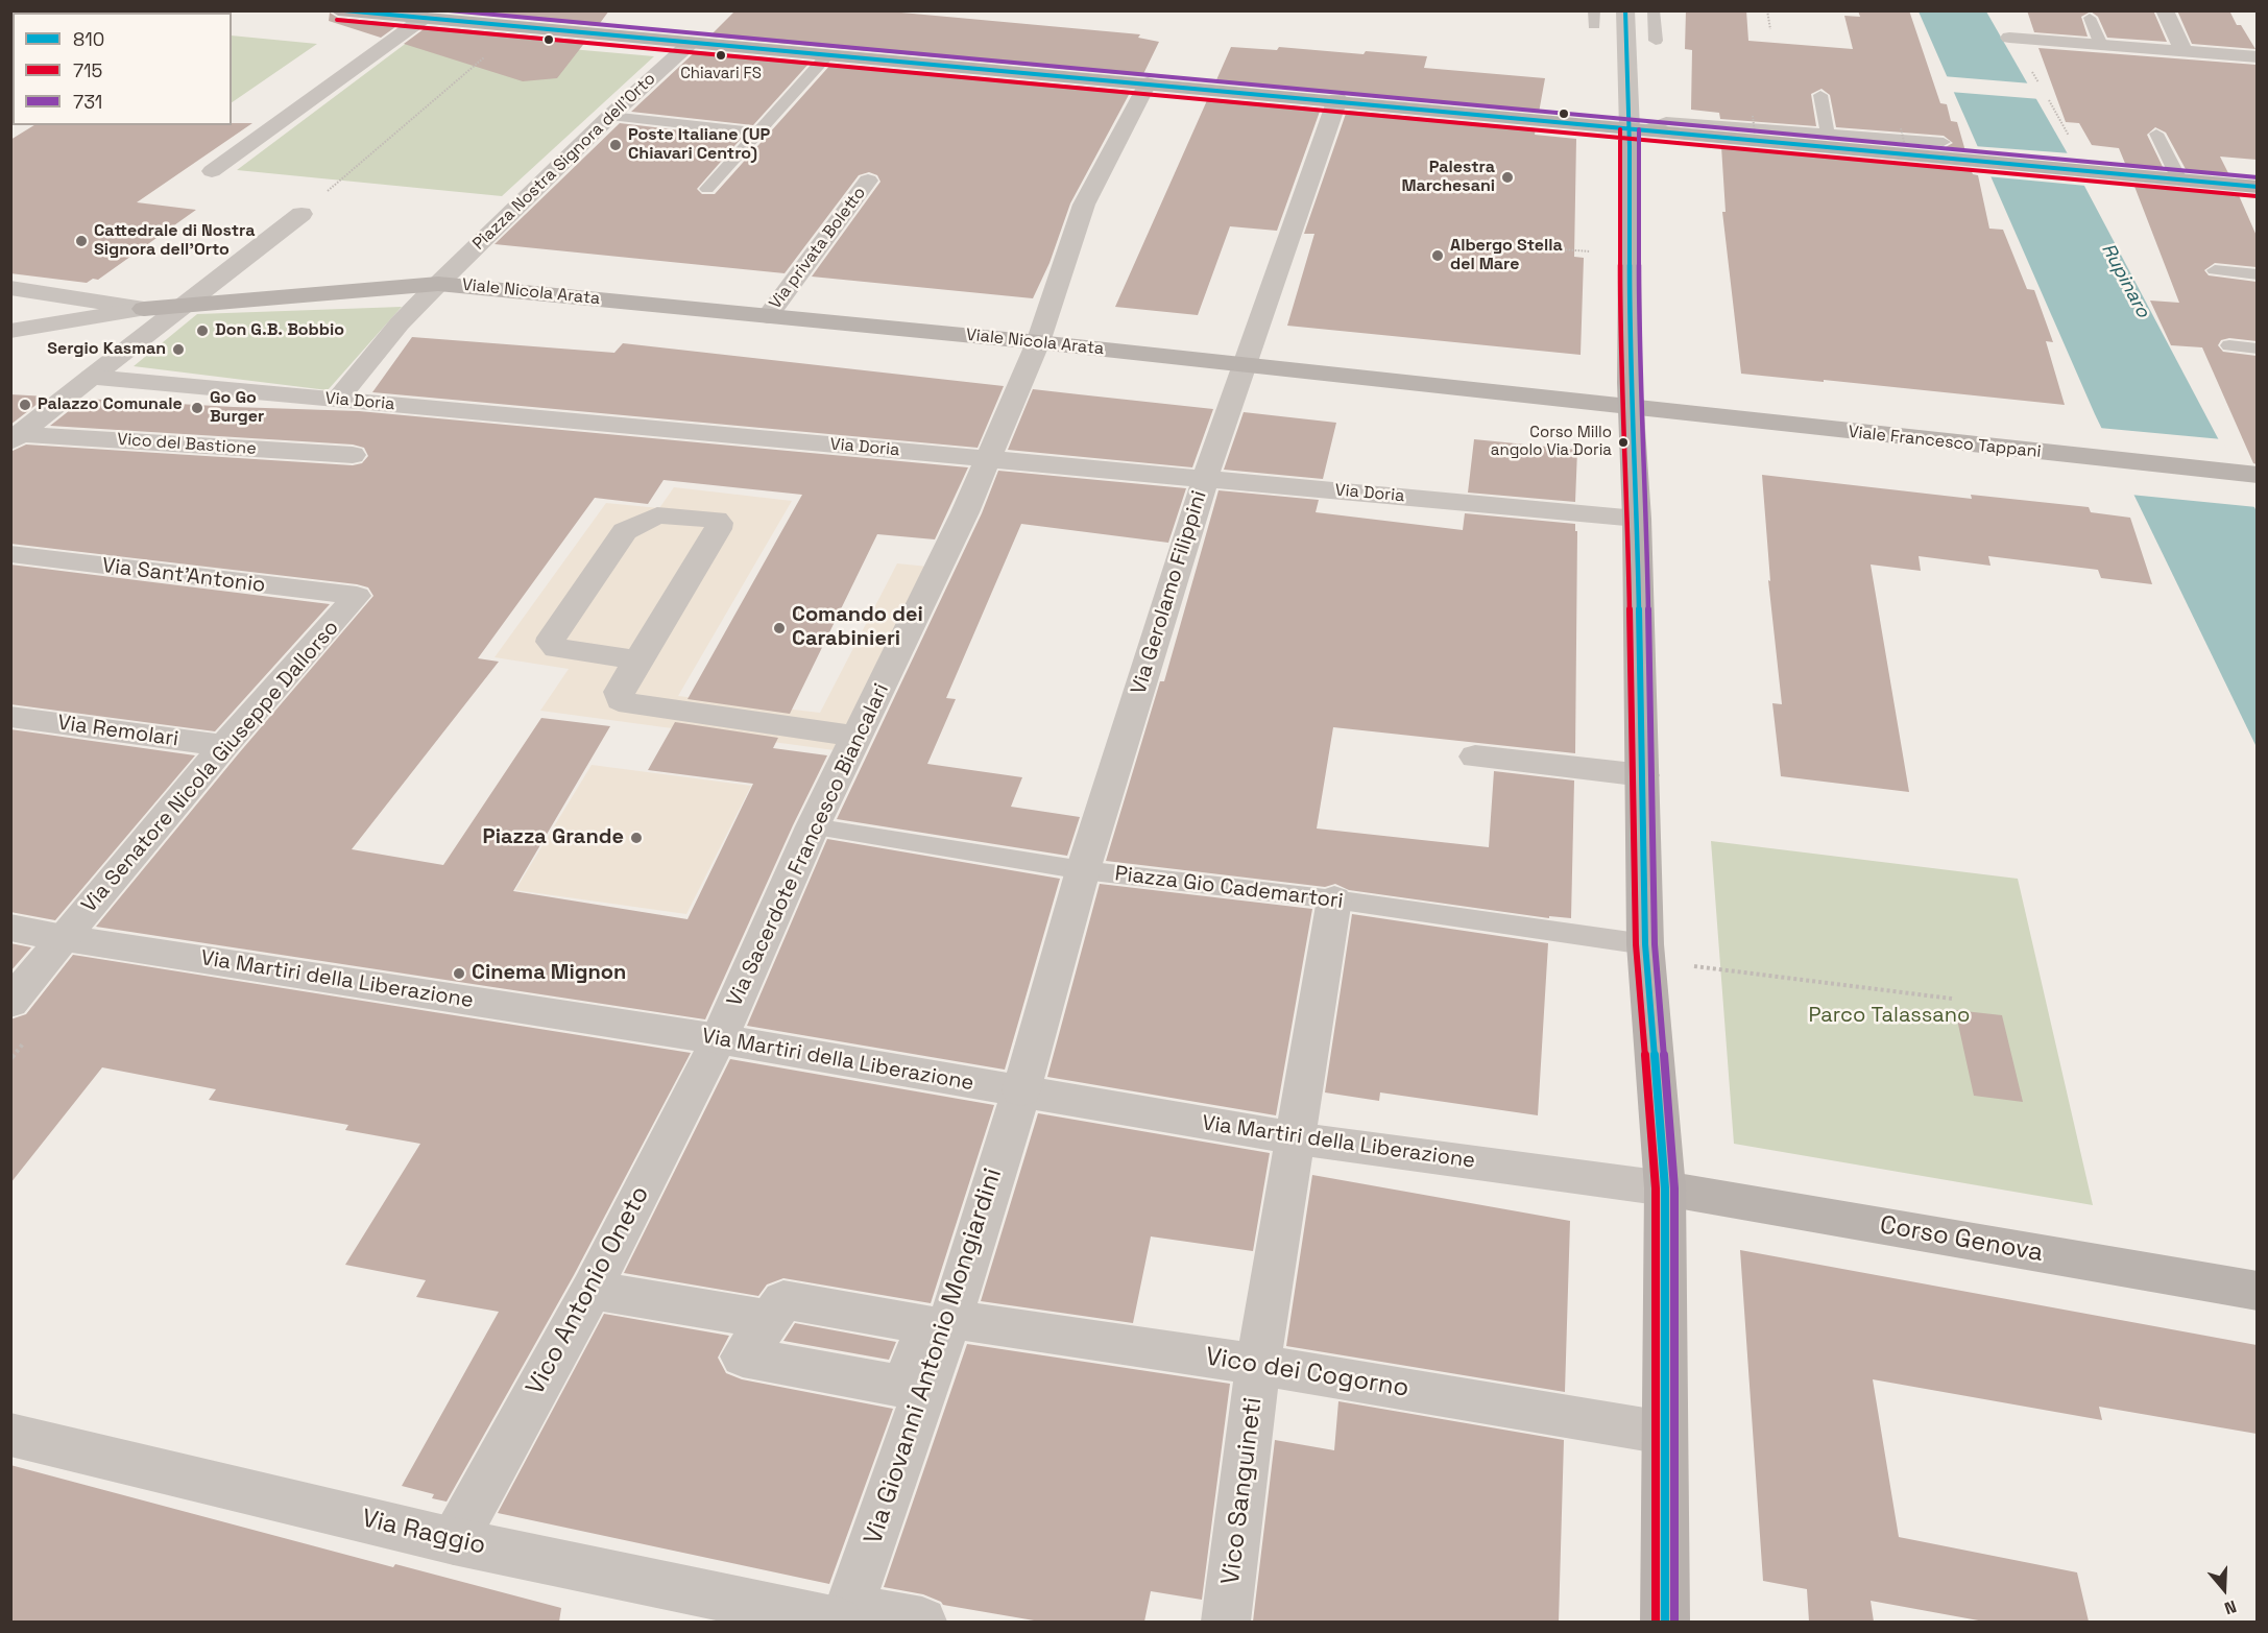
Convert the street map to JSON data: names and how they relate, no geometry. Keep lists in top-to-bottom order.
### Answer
{
  "streets": {
    "main road": [
      "Piazza Nostra Signora dell'Orto",
      "Viale Nicola Arata",
      "Viale Francesco Tappani",
      "Corso Genova"
    ],
    "street": [
      "Via privata Boletto",
      "Via Doria",
      "Vico del Bastione",
      "Via Sant'Antonio",
      "Via Gerolamo Filippini",
      "Via Remolari",
      "Via Senatore Nicola Giuseppe Dallorso",
      "Via Sacerdote Francesco Biancalari",
      "Via Martiri della Liberazione",
      "Vico Antonio Oneto",
      "Via Giovanni Antonio Mongiardini",
      "Vico dei Cogorno",
      "Vico Sanguineti",
      "Via Raggio"
    ],
    "lane": ["Piazza Gio Cademartori"]
  },
  "crossings": [
    ["Piazza Nostra Signora dell'Orto", "Viale Nicola Arata"],
    ["Piazza Nostra Signora dell'Orto", "Via Doria"],
    ["Via privata Boletto", "Viale Nicola Arata"],
    ["Viale Nicola Arata", "Viale Francesco Tappani"],
    ["Viale Nicola Arata", "Via Gerolamo Filippini"],
    ["Viale Nicola Arata", "Via Sacerdote Francesco Biancalari"],
    ["Via Doria", "Via Gerolamo Filippini"],
    ["Via Doria", "Via Sacerdote Francesco Biancalari"],
    ["Via Sant'Antonio", "Via Senatore Nicola Giuseppe Dallorso"],
    ["Via Gerolamo Filippini", "Piazza Gio Cademartori"],
    ["Via Gerolamo Filippini", "Via Martiri della Liberazione"],
    ["Via Gerolamo Filippini", "Via Giovanni Antonio Mongiardini"],
    ["Via Remolari", "Via Senatore Nicola Giuseppe Dallorso"],
    ["Via Senatore Nicola Giuseppe Dallorso", "Via Martiri della Liberazione"],
    ["Via Sacerdote Francesco Biancalari", "Piazza Gio Cademartori"],
    ["Via Sacerdote Francesco Biancalari", "Via Martiri della Liberazione"],
    ["Via Sacerdote Francesco Biancalari", "Vico Antonio Oneto"],
    ["Piazza Gio Cademartori", "Vico Sanguineti"],
    ["Via Martiri della Liberazione", "Corso Genova"],
    ["Via Martiri della Liberazione", "Vico Antonio Oneto"],
    ["Via Martiri della Liberazione", "Via Giovanni Antonio Mongiardini"],
    ["Via Martiri della Liberazione", "Vico Sanguineti"],
    ["Vico Antonio Oneto", "Via Raggio"],
    ["Via Giovanni Antonio Mongiardini", "Vico dei Cogorno"],
    ["Via Giovanni Antonio Mongiardini", "Via Raggio"],
    ["Vico dei Cogorno", "Vico Sanguineti"]
  ],
  "water": ["Rupinaro"],
  "parks": ["Parco Talassano"],
  "places": [
    "Chiavari FS",
    "Poste Italiane (UP Chiavari Centro)",
    "Palestra Marchesani",
    "Cattedrale di Nostra Signora dell'Orto",
    "Albergo Stella del Mare",
    "Don G.B. Bobbio",
    "Sergio Kasman",
    "Palazzo Comunale",
    "Go Go Burger",
    "Corso Millo angolo Via Doria",
    "Comando dei Carabinieri",
    "Piazza Grande",
    "Cinema Mignon"
  ],
  "lines": ["transit line 810", "transit line 731", "transit line 715"],
  "legend": ["810", "715", "731"],
  "north": "bottom"
}
